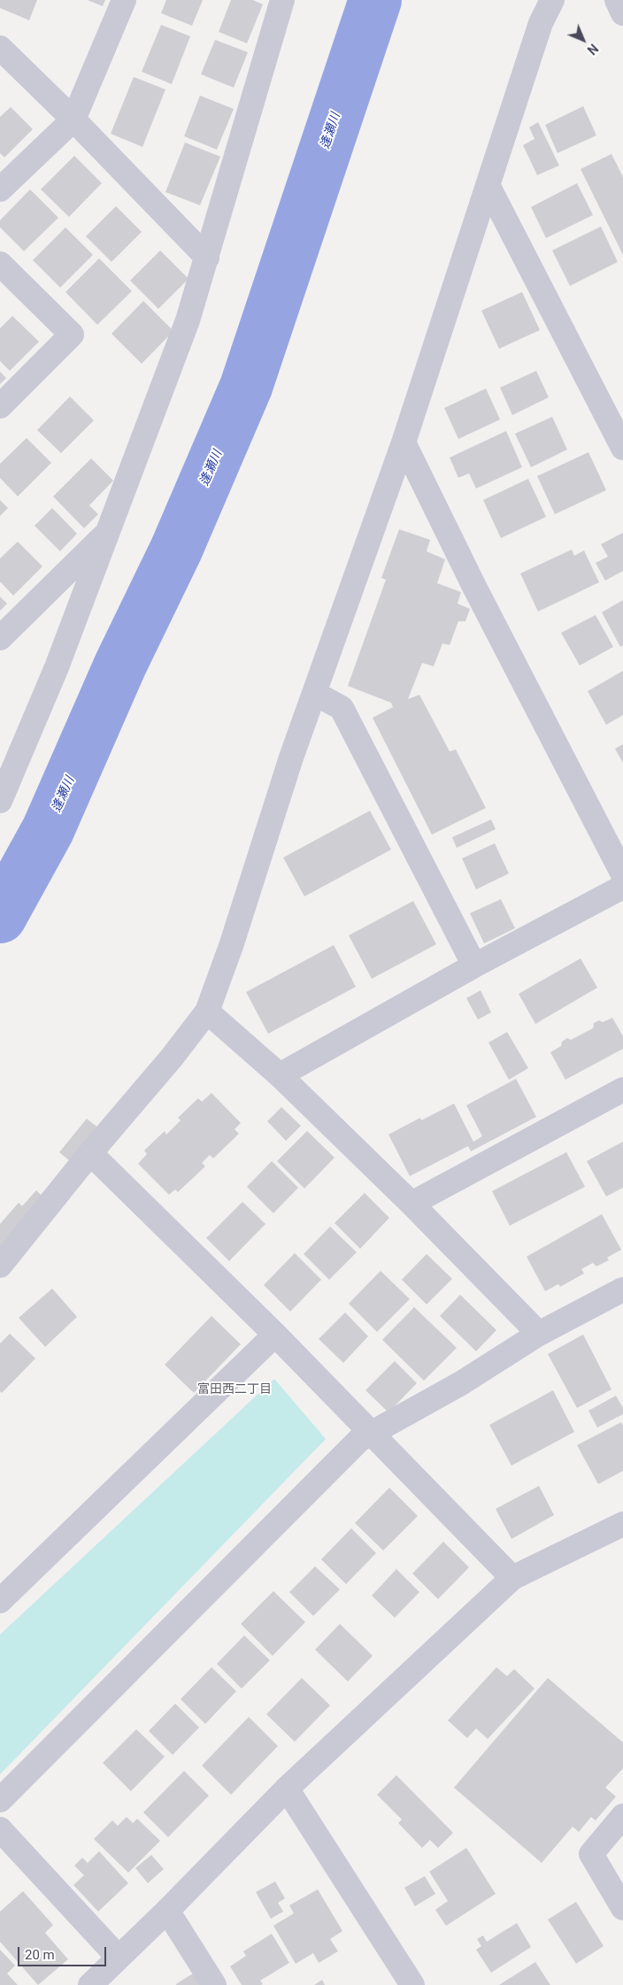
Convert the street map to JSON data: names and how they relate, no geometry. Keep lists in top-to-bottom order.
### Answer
{
  "districts": ["富田西二丁目"],
  "water": ["逢瀬川"],
  "scale_bar": "20 m",
  "north": "bottom right"
}
